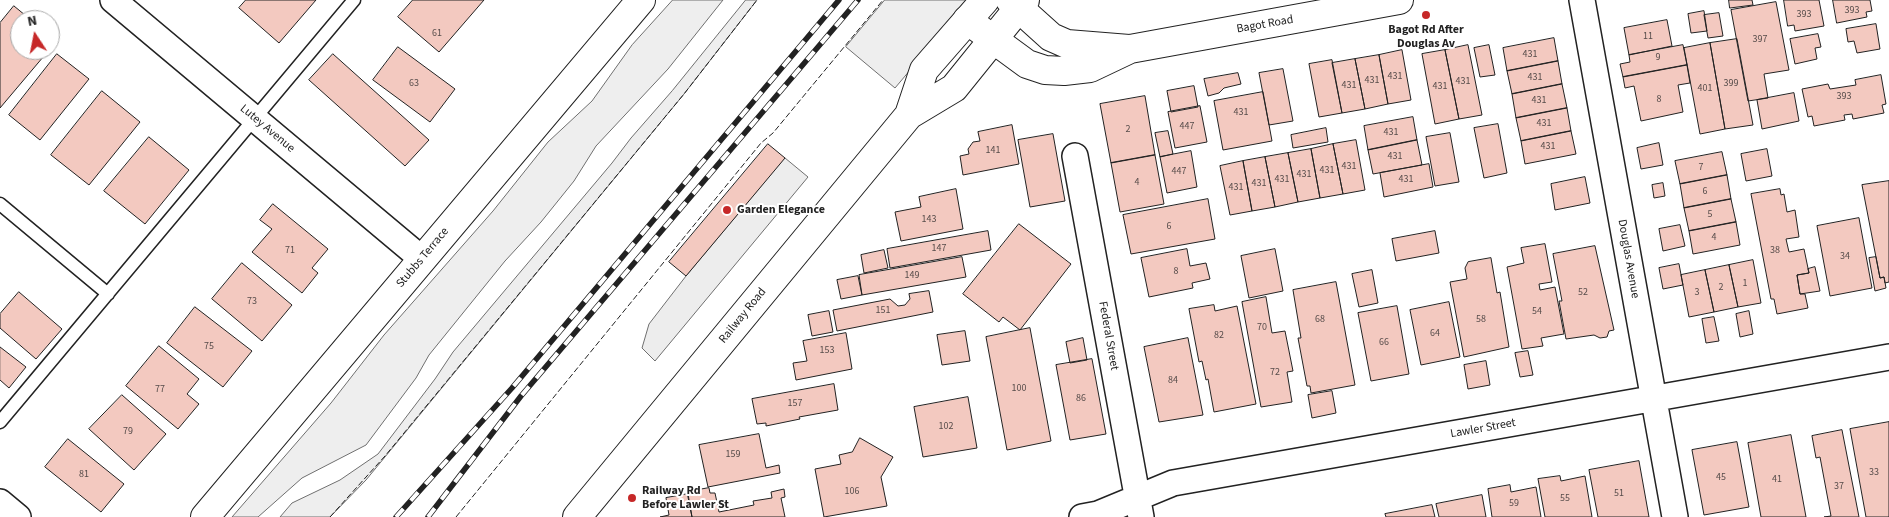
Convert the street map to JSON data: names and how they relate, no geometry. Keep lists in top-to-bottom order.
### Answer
{
  "streets": {
    "main road": ["Bagot Road", "Stubbs Terrace", "Railway Road"],
    "street": [
      "Lutey Avenue",
      "Douglas Avenue",
      "Federal Street",
      "Lawler Street"
    ]
  },
  "crossings": [
    ["Bagot Road", "Railway Road"],
    ["Lutey Avenue", "Stubbs Terrace"],
    ["Douglas Avenue", "Lawler Street"],
    ["Federal Street", "Lawler Street"]
  ],
  "places": ["Bagot Rd After Douglas Av", "Garden Elegance", "Railway Rd Before Lawler St"],
  "house_numbers": [
    "393",
    "393",
    "61",
    "11",
    "397",
    "431",
    "9",
    "431",
    "431",
    "431",
    "431",
    "63",
    "399",
    "431",
    "431",
    "401",
    "393",
    "8",
    "431",
    "431",
    "431",
    "447",
    "2",
    "431",
    "431",
    "141",
    "431",
    "431",
    "7",
    "431",
    "447",
    "431",
    "431",
    "431",
    "4",
    "431",
    "431",
    "6",
    "5",
    "143",
    "6",
    "4",
    "147",
    "71",
    "38",
    "34",
    "8",
    "149",
    "1",
    "2",
    "52",
    "3",
    "73",
    "151",
    "54",
    "68",
    "58",
    "70",
    "64",
    "82",
    "66",
    "75",
    "153",
    "72",
    "84",
    "100",
    "77",
    "86",
    "157",
    "102",
    "79",
    "159",
    "33",
    "81",
    "45",
    "41",
    "37",
    "106",
    "51",
    "55",
    "59"
  ],
  "north": "top"
}
